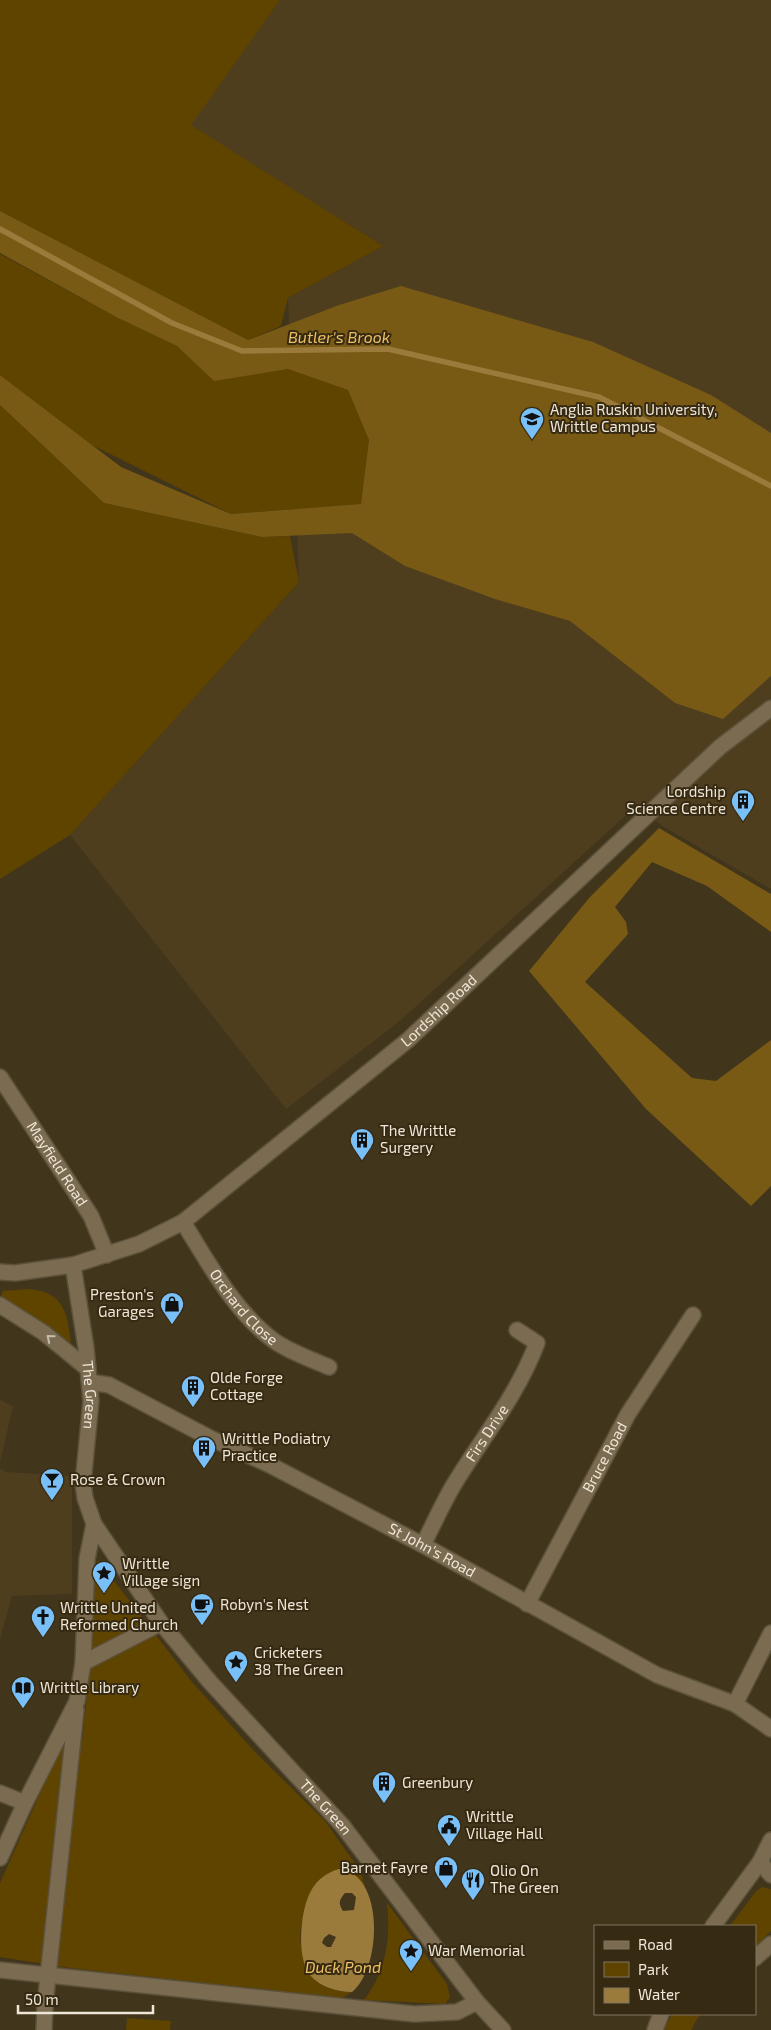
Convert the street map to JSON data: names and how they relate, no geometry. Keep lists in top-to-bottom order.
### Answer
{
  "streets": {
    "street": [
      "Lordship Road",
      "Mayfield Road",
      "Orchard Close",
      "The Green",
      "Firs Drive",
      "Bruce Road",
      "St John's Road"
    ]
  },
  "crossings": [
    ["Lordship Road", "Mayfield Road"],
    ["Lordship Road", "Orchard Close"],
    ["Lordship Road", "The Green"],
    ["The Green", "St John's Road"],
    ["Firs Drive", "St John's Road"],
    ["Bruce Road", "St John's Road"]
  ],
  "water": ["Butler's Brook", "Duck Pond"],
  "places": {
    "school or university": ["Anglia Ruskin University, Writtle Campus"],
    "building": [
      "Lordship Science Centre",
      "The Writtle Surgery",
      "Olde Forge Cottage",
      "Writtle Podiatry Practice",
      "Greenbury"
    ],
    "shop": ["Preston's Garages", "Barnet Fayre"],
    "bar": ["Rose & Crown"],
    "place": ["Writtle Village sign", "Cricketers 38 The Green", "War Memorial"],
    "cafe": ["Robyn's Nest"],
    "church": ["Writtle United Reformed Church"],
    "library": ["Writtle Library"],
    "public building": ["Writtle Village Hall"],
    "restaurant": ["Olio On The Green"]
  },
  "legend": ["Road", "Park", "Water"],
  "scale_bar": "50 m"
}
